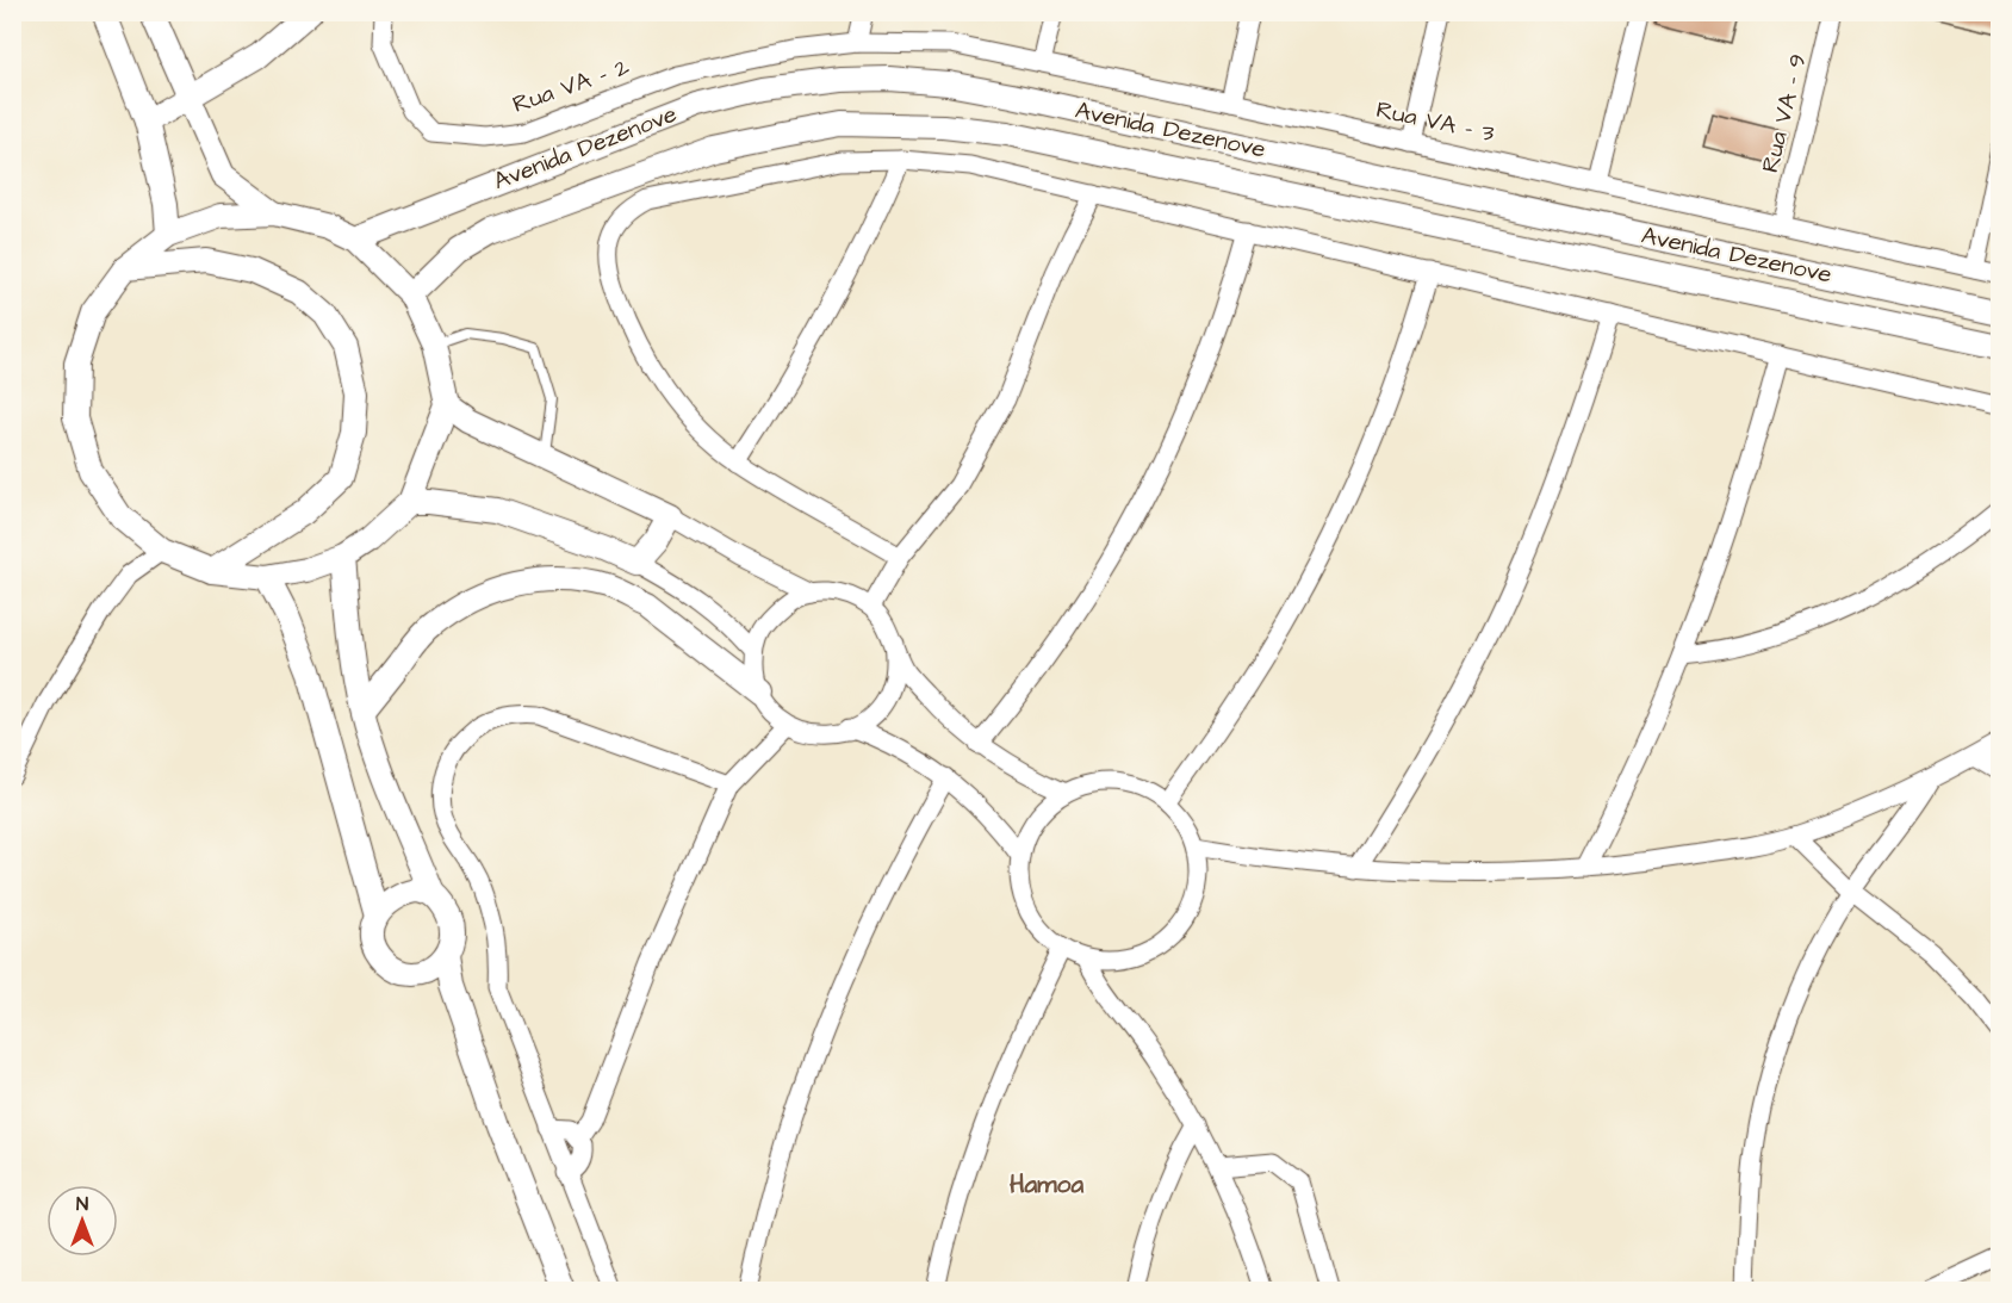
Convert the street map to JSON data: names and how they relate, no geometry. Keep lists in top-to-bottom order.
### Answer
{
  "streets": {
    "street": [
      "Rua VA - 2",
      "Rua VA - 9",
      "Rua VA - 3",
      "Avenida Dezenove"
    ]
  },
  "crossings": [
    ["Rua VA - 2", "Rua VA - 3"],
    ["Rua VA - 9", "Rua VA - 3"]
  ],
  "districts": ["Hamoa"],
  "north": "top"
}
